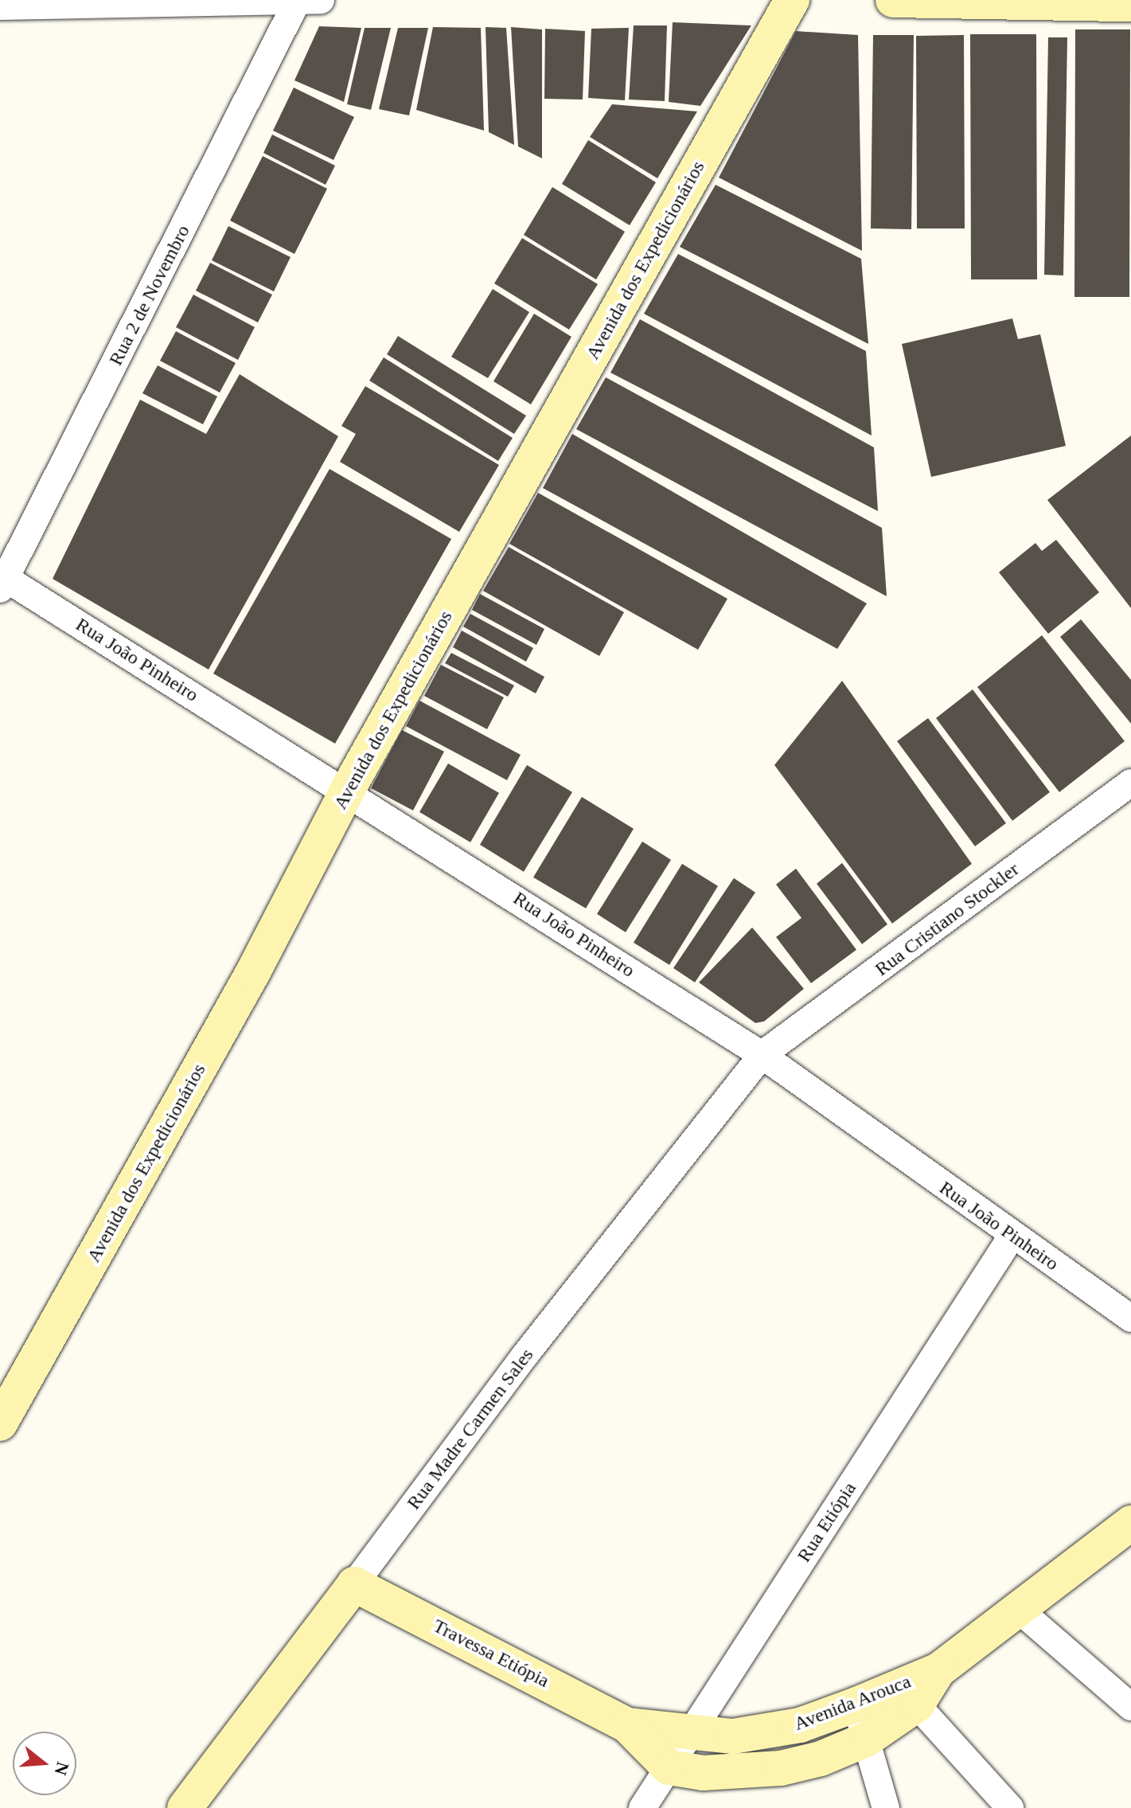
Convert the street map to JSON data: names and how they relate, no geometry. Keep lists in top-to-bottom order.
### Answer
{
  "streets": {
    "street": [
      "Avenida dos Expedicionários",
      "Rua 2 de Novembro",
      "Rua João Pinheiro",
      "Rua Cristiano Stockler",
      "Rua Madre Carmen Sales",
      "Rua Etiópia",
      "Travessa Etiópia",
      "Avenida Arouca"
    ]
  },
  "crossings": [
    ["Avenida dos Expedicionários", "Rua João Pinheiro"],
    ["Rua 2 de Novembro", "Rua João Pinheiro"],
    ["Rua João Pinheiro", "Rua Cristiano Stockler"],
    ["Rua João Pinheiro", "Rua Madre Carmen Sales"],
    ["Rua João Pinheiro", "Rua Etiópia"],
    ["Rua Cristiano Stockler", "Rua Madre Carmen Sales"],
    ["Rua Madre Carmen Sales", "Travessa Etiópia"],
    ["Rua Etiópia", "Travessa Etiópia"],
    ["Rua Etiópia", "Avenida Arouca"],
    ["Travessa Etiópia", "Avenida Arouca"]
  ],
  "north": "right"
}
